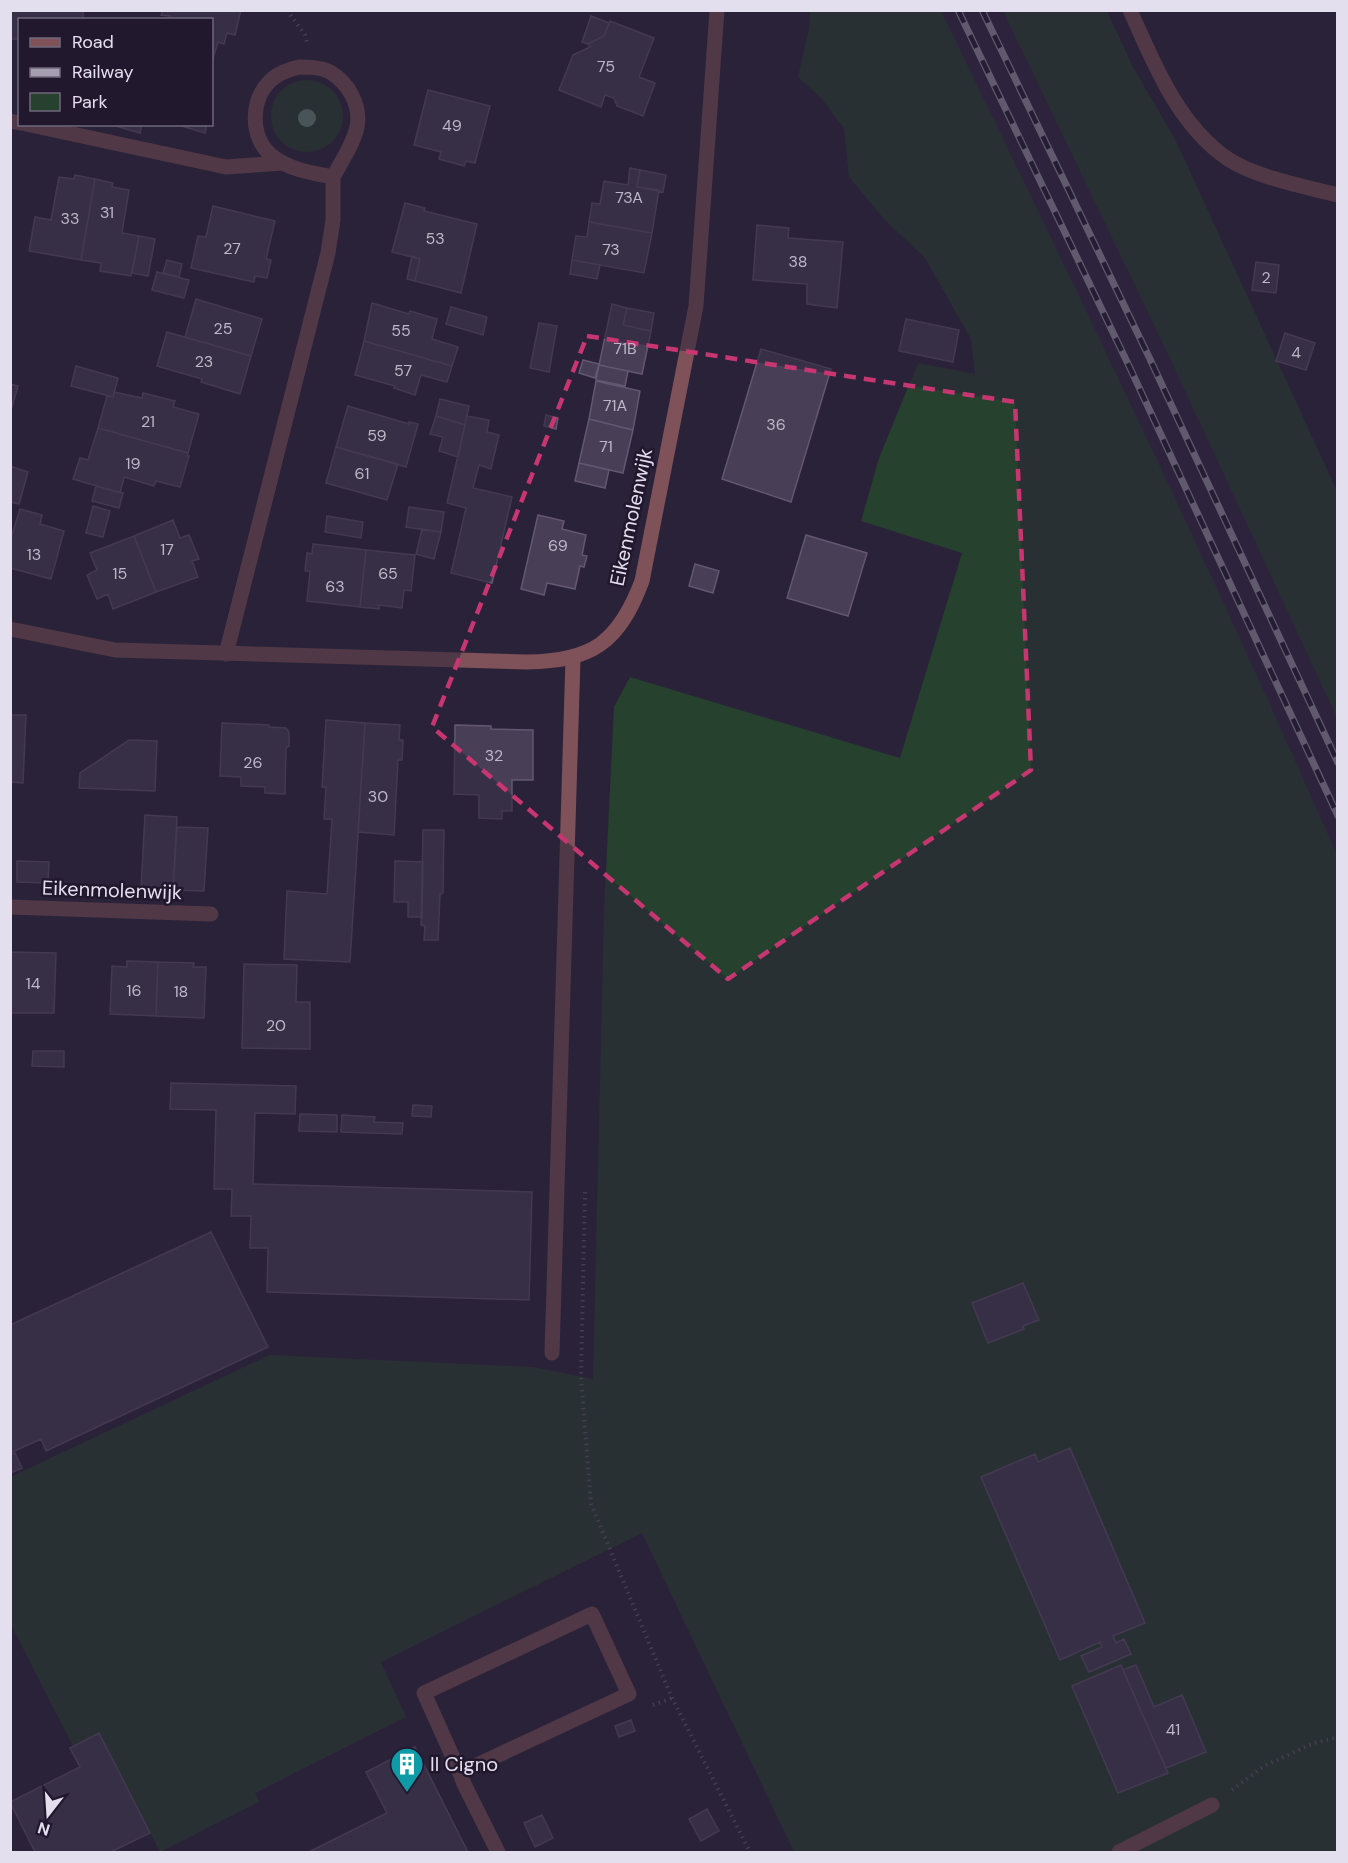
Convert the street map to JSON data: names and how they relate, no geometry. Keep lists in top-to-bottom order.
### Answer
{
  "streets": {
    "street": ["Eikenmolenwijk"]
  },
  "places": {
    "building": ["Il Cigno"]
  },
  "house_numbers": [
    "75",
    "49",
    "73A",
    "31",
    "33",
    "53",
    "27",
    "73",
    "38",
    "2",
    "25",
    "55",
    "71B",
    "4",
    "23",
    "57",
    "71A",
    "21",
    "36",
    "59",
    "71",
    "19",
    "61",
    "69",
    "17",
    "13",
    "15",
    "65",
    "63",
    "32",
    "26",
    "30",
    "14",
    "16",
    "18",
    "20",
    "41"
  ],
  "legend": ["Road", "Railway", "Park"],
  "north": "bottom"
}
